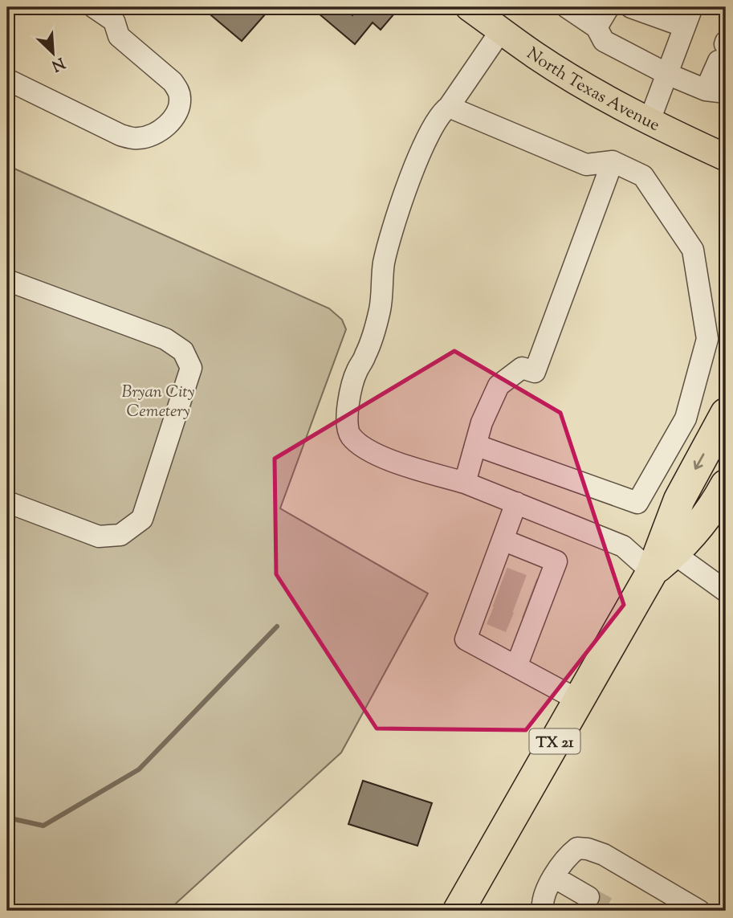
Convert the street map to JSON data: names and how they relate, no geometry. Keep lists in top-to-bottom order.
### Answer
{
  "streets": {
    "highway": ["TX 21"],
    "main road": ["North Texas Avenue"]
  },
  "parks": ["Bryan City Cemetery"],
  "north": "bottom right"
}
